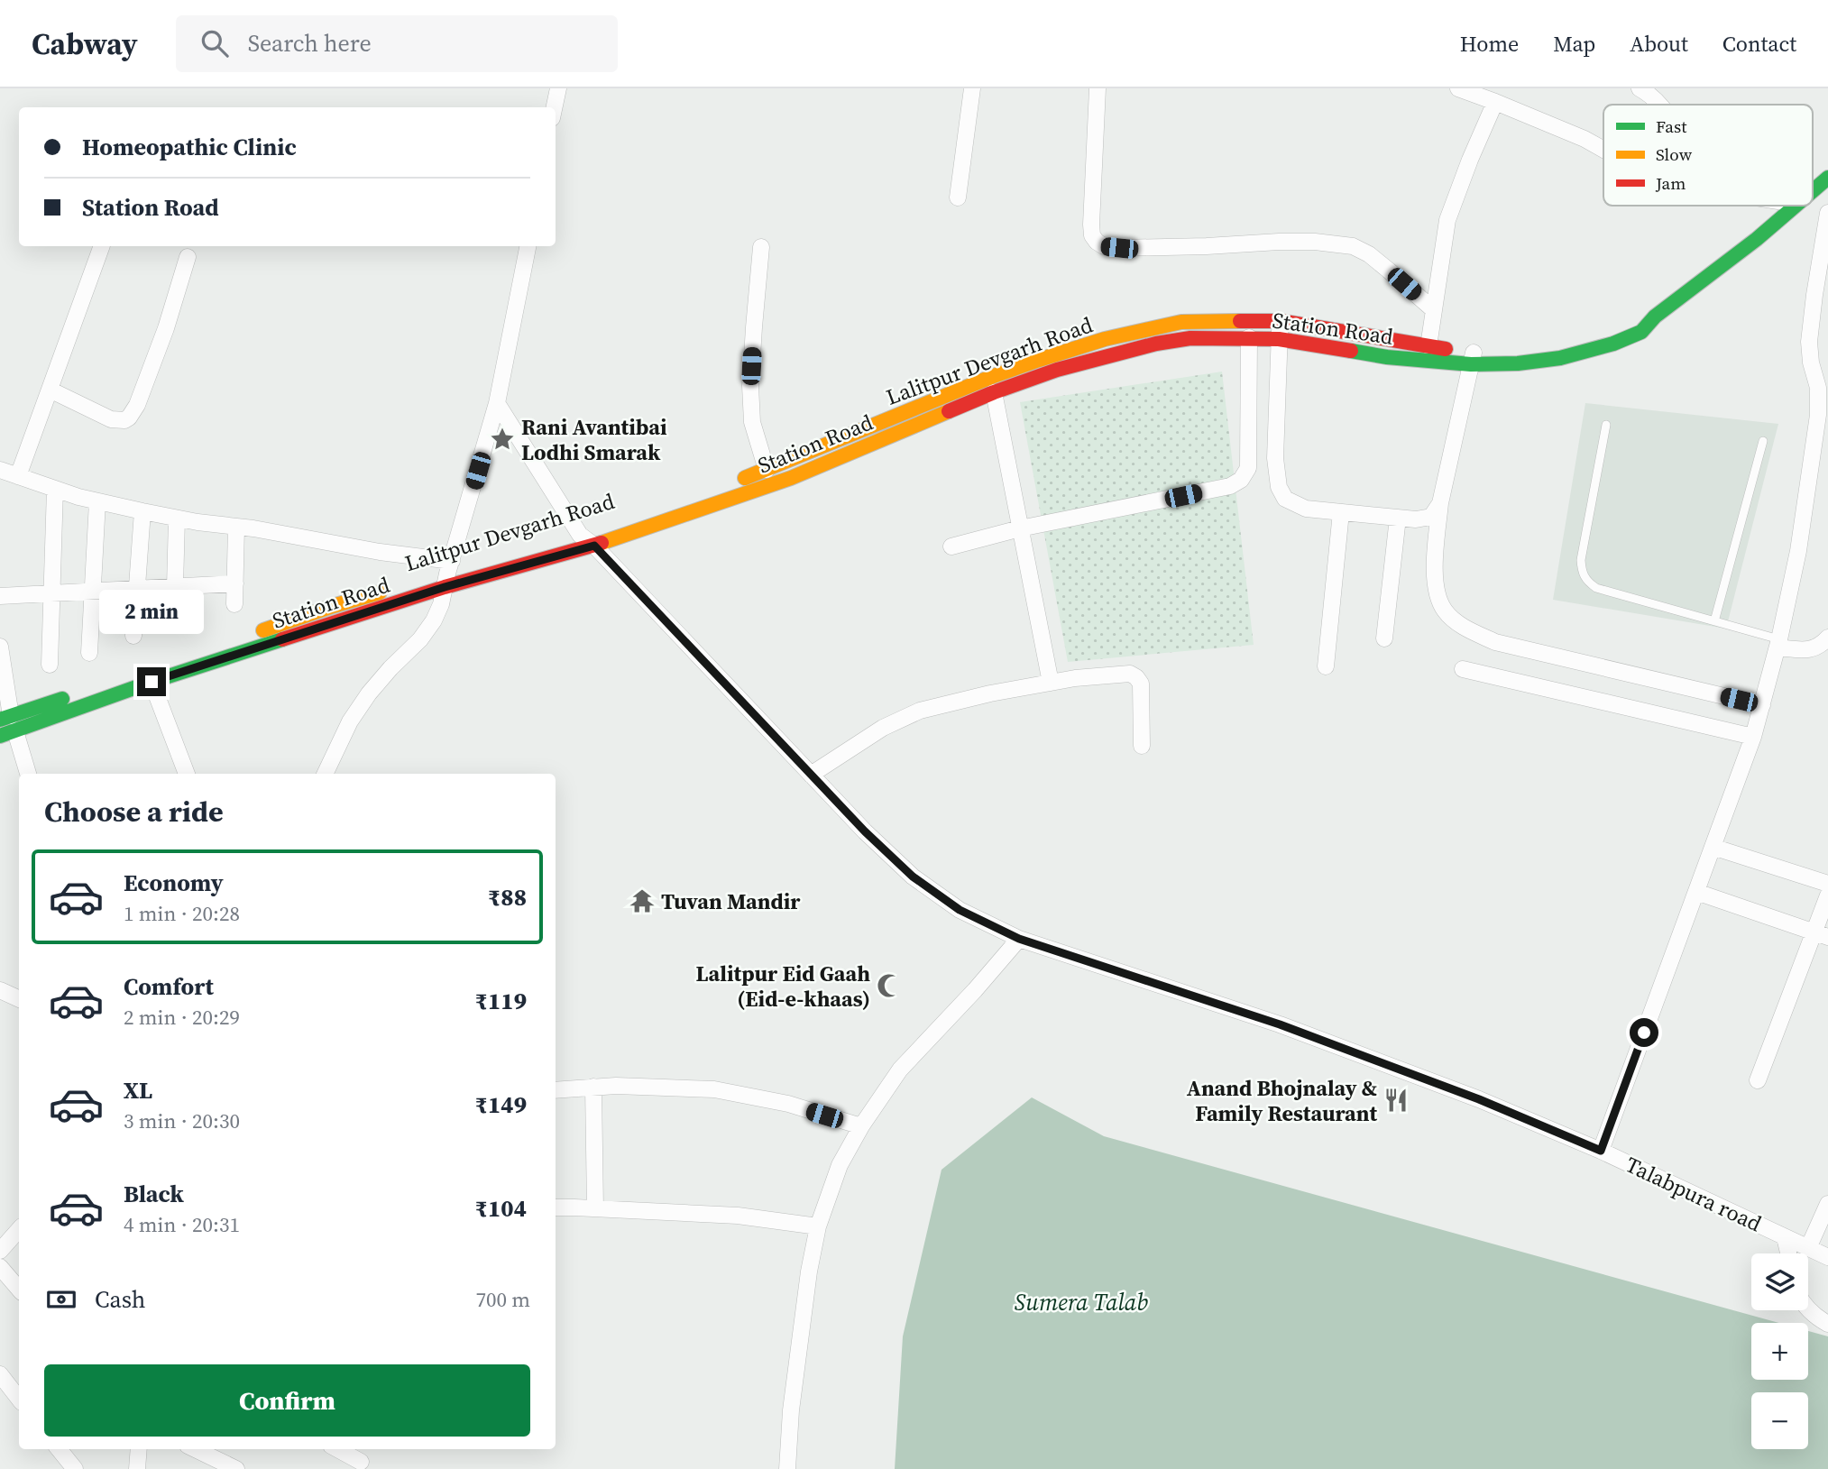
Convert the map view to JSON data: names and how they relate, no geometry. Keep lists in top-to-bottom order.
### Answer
{
  "streets": {
    "main road": ["Station Road", "Lalitpur Devgarh Road"],
    "street": ["Talabpura road"]
  },
  "crossings": [
    ["Station Road", "Lalitpur Devgarh Road"],
    ["Station Road", "Talabpura road"],
    ["Lalitpur Devgarh Road", "Talabpura road"]
  ],
  "water": ["Sumera Talab"],
  "places": {
    "place": ["Rani Avantibai Lodhi Smarak"],
    "temple": ["Tuvan Mandir"],
    "mosque": ["Lalitpur Eid Gaah (Eid-e-khaas)"],
    "restaurant": ["Anand Bhojnalay & Family Restaurant"]
  },
  "legend": ["Fast", "Slow", "Jam"],
  "page": {
    "header": "Cabway",
    "search": "Search here",
    "nav": [
      "Home",
      "Map",
      "About",
      "Contact"
    ],
    "banner": ["Homeopathic Clinic", "Station Road"],
    "bubble": "2 min",
    "heading": "Choose a ride",
    "list": [
      {
        "name": "Economy",
        "note": "1 min · 20:28",
        "value": "₹88"
      },
      {
        "name": "Comfort",
        "note": "2 min · 20:29",
        "value": "₹119"
      },
      {
        "name": "XL",
        "note": "3 min · 20:30",
        "value": "₹149"
      },
      {
        "name": "Black",
        "note": "4 min · 20:31",
        "value": "₹104"
      }
    ],
    "map_buttons": ["+", "−"],
    "pay": ["Cash", "700 m"],
    "buttons": "Confirm"
  }
}
